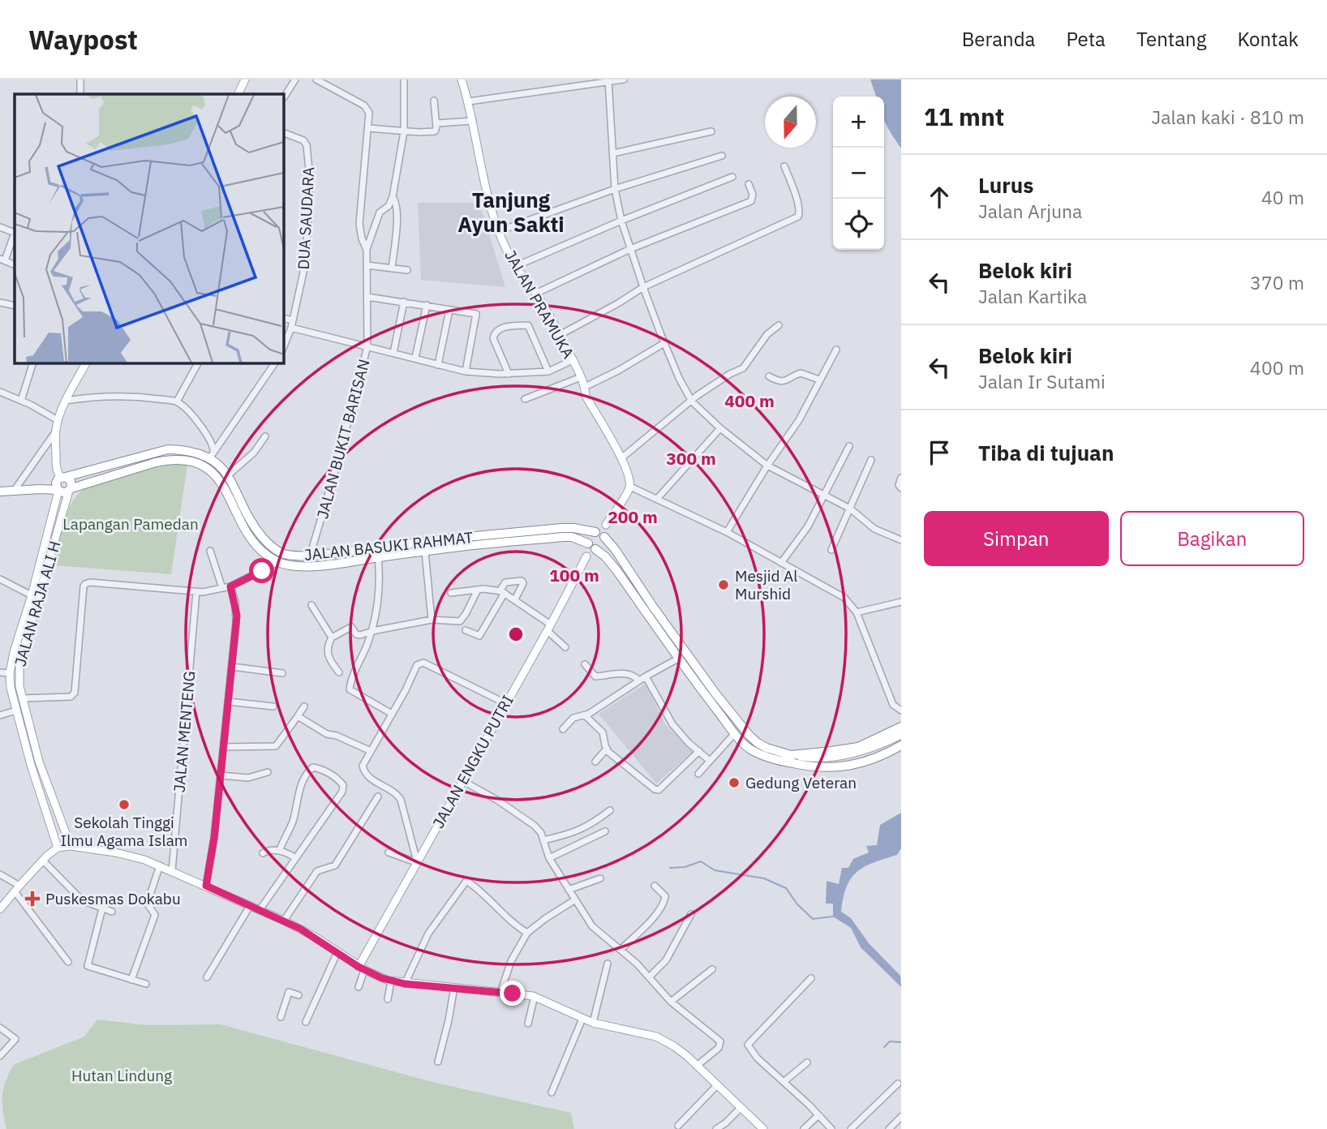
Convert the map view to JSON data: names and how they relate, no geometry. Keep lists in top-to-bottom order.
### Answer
{
  "streets": {
    "highway": ["JALAN BASUKI RAHMAT"],
    "main road": ["JALAN PRAMUKA", "JALAN RAJA ALI H", "JALAN ENGKU PUTRI"],
    "street": ["DUA SAUDARA", "JALAN BUKIT BARISAN", "JALAN MENTENG"]
  },
  "crossings": [
    ["JALAN BUKIT BARISAN", "JALAN BASUKI RAHMAT"],
    ["JALAN BASUKI RAHMAT", "JALAN RAJA ALI H"]
  ],
  "districts": ["Tanjung Ayun Sakti"],
  "parks": ["Lapangan Pamedan", "Hutan Lindung"],
  "places": {
    "other": ["Mesjid Al Murshid", "Gedung Veteran", "Sekolah Tinggi Ilmu Agama Islam"],
    "health": ["Puskesmas Dokabu"]
  },
  "north": "bottom",
  "page": {
    "header": "Waypost",
    "nav": [
      "Beranda",
      "Peta",
      "Tentang",
      "Kontak"
    ],
    "heading": ["11 mnt", "Jalan kaki · 810 m"],
    "map_buttons": ["+", "−"],
    "list": [
      ["Lurus", "Jalan Arjuna", "40 m"],
      ["Belok kiri", "Jalan Kartika", "370 m"],
      ["Belok kiri", "Jalan Ir Sutami", "400 m"],
      "Tiba di tujuan"
    ],
    "buttons": ["Simpan", "Bagikan"]
  },
  "rings": [
    "400 m",
    "300 m",
    "200 m",
    "100 m"
  ]
}
